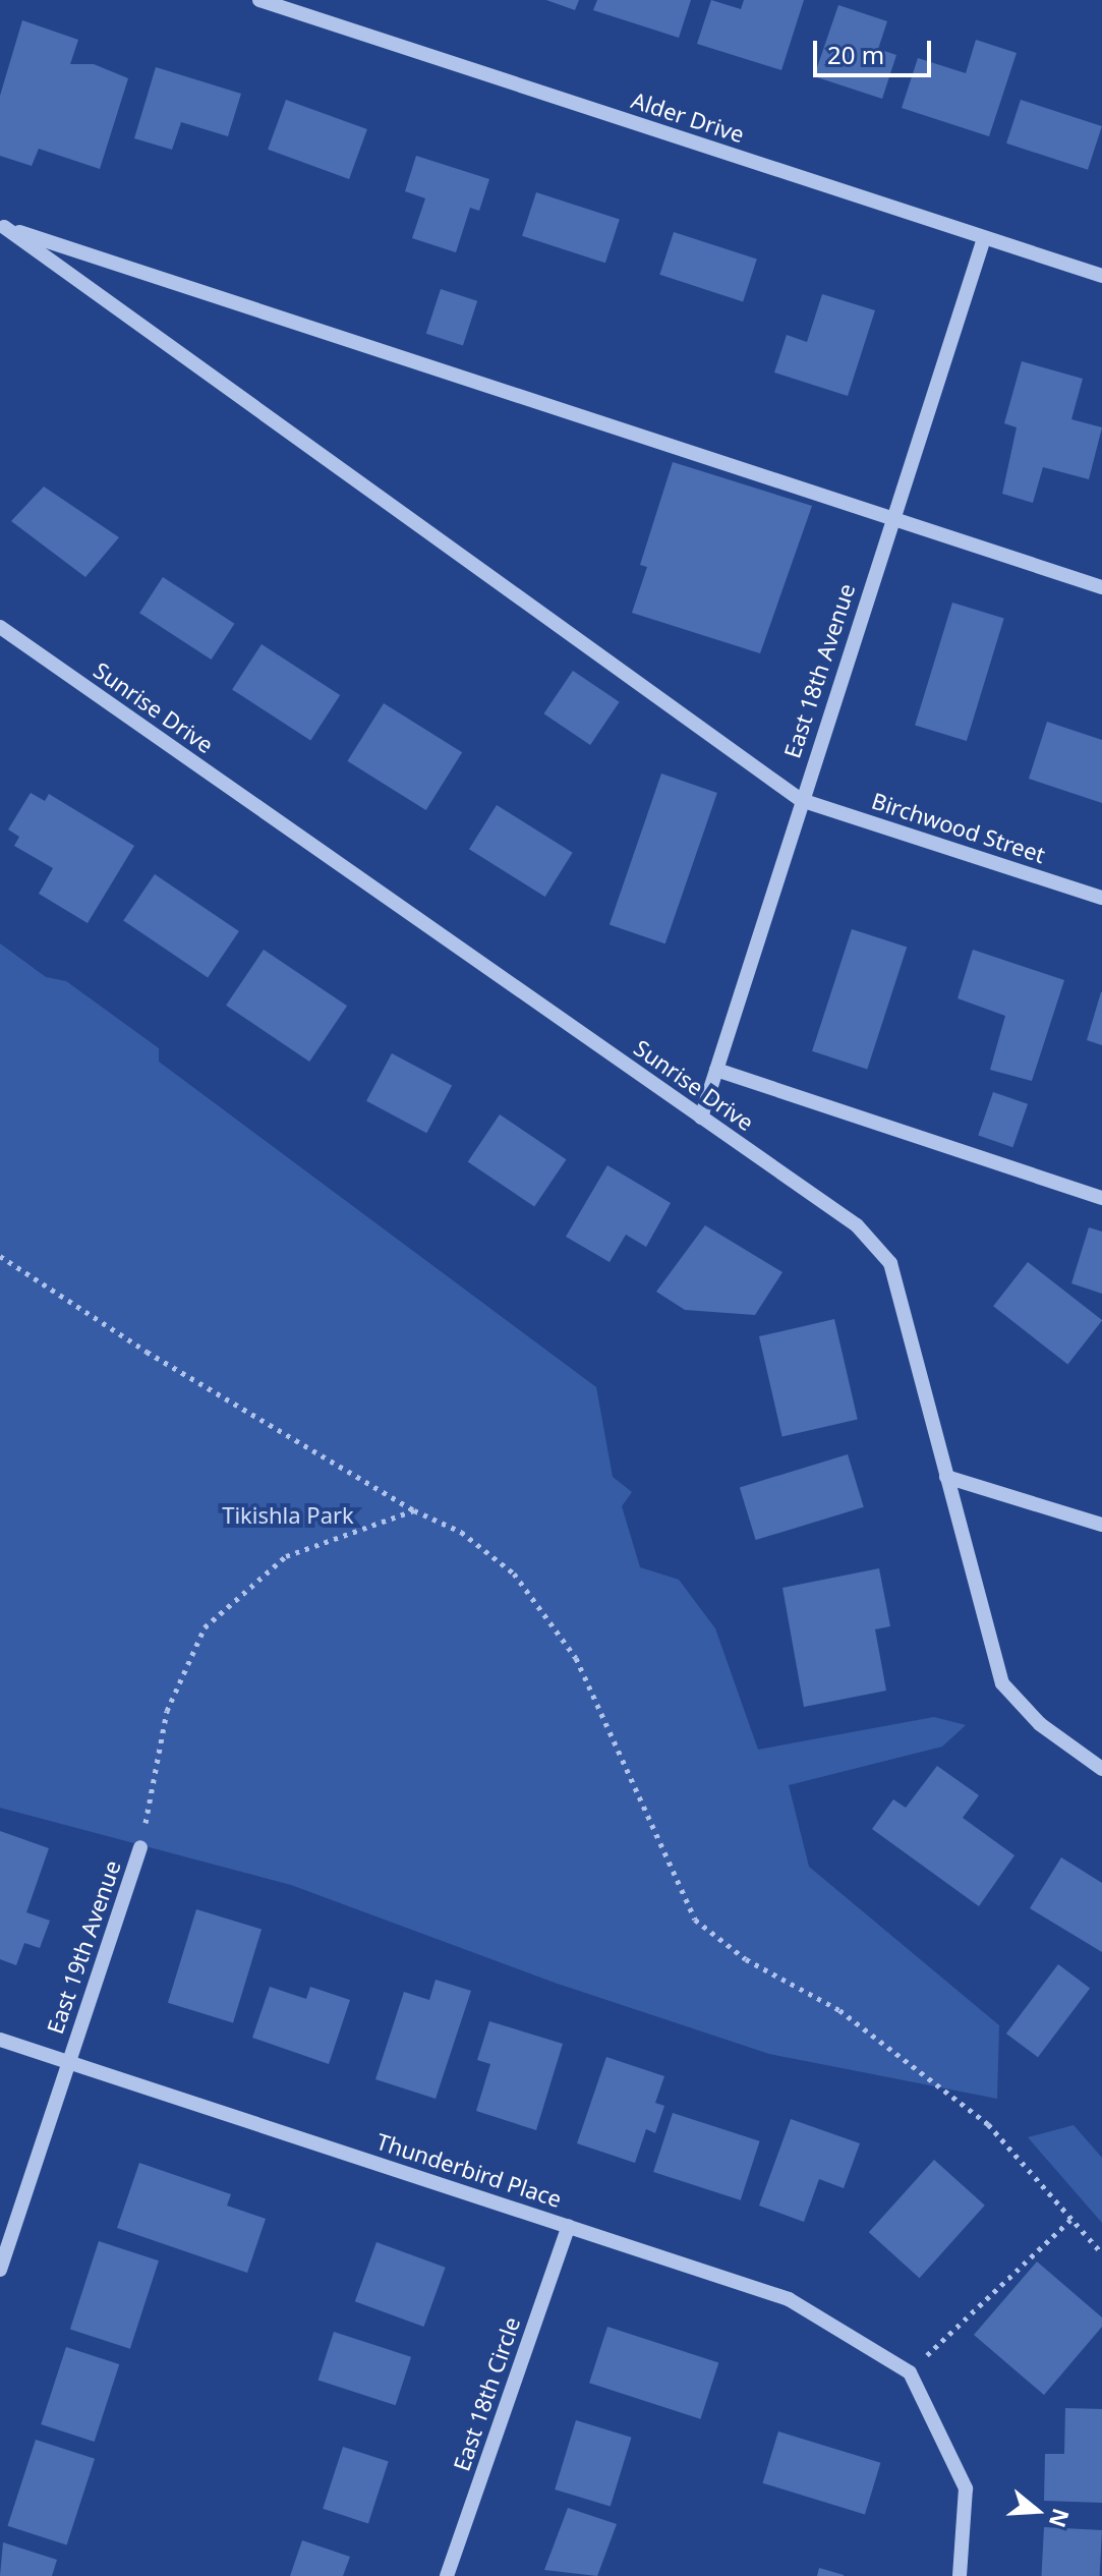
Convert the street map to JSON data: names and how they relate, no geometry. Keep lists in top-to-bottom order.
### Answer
{
  "streets": {
    "street": [
      "Alder Drive",
      "East 18th Avenue",
      "Sunrise Drive",
      "Birchwood Street",
      "East 19th Avenue",
      "Thunderbird Place",
      "East 18th Circle"
    ]
  },
  "crossings": [
    ["Alder Drive", "East 18th Avenue"],
    ["East 18th Avenue", "Sunrise Drive"],
    ["East 18th Avenue", "Birchwood Street"],
    ["East 19th Avenue", "Thunderbird Place"],
    ["Thunderbird Place", "East 18th Circle"]
  ],
  "parks": ["Tikishla Park"],
  "scale_bar": "20 m",
  "north": "right"
}
